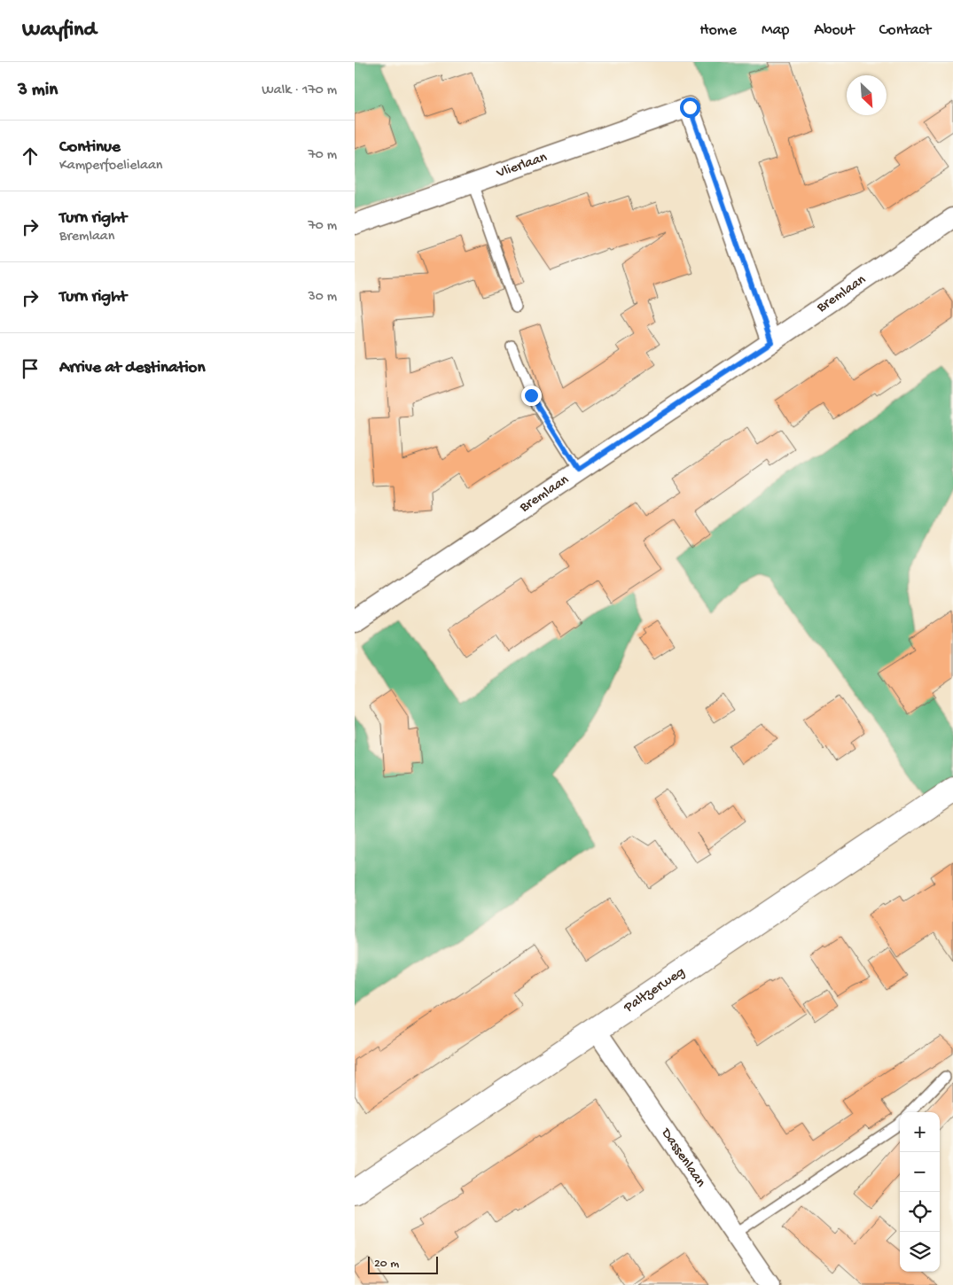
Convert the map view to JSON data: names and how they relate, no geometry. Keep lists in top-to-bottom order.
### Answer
{
  "streets": {
    "street": [
      "Vlierlaan",
      "Bremlaan",
      "Paltzerweg",
      "Dassenlaan"
    ]
  },
  "crossings": [
    ["Vlierlaan", "Bremlaan"],
    ["Paltzerweg", "Dassenlaan"]
  ],
  "scale_bar": "20 m",
  "north": "bottom right",
  "page": {
    "header": "Wayfind",
    "nav": [
      "Home",
      "Map",
      "About",
      "Contact"
    ],
    "heading": ["3 min", "Walk · 170 m"],
    "list": [
      ["Continue", "Kamperfoelielaan", "70 m"],
      ["Turn right", "Bremlaan", "70 m"],
      ["Turn right", "30 m"],
      "Arrive at destination"
    ],
    "map_buttons": ["+", "−"],
    "scale": "20 m"
  }
}
